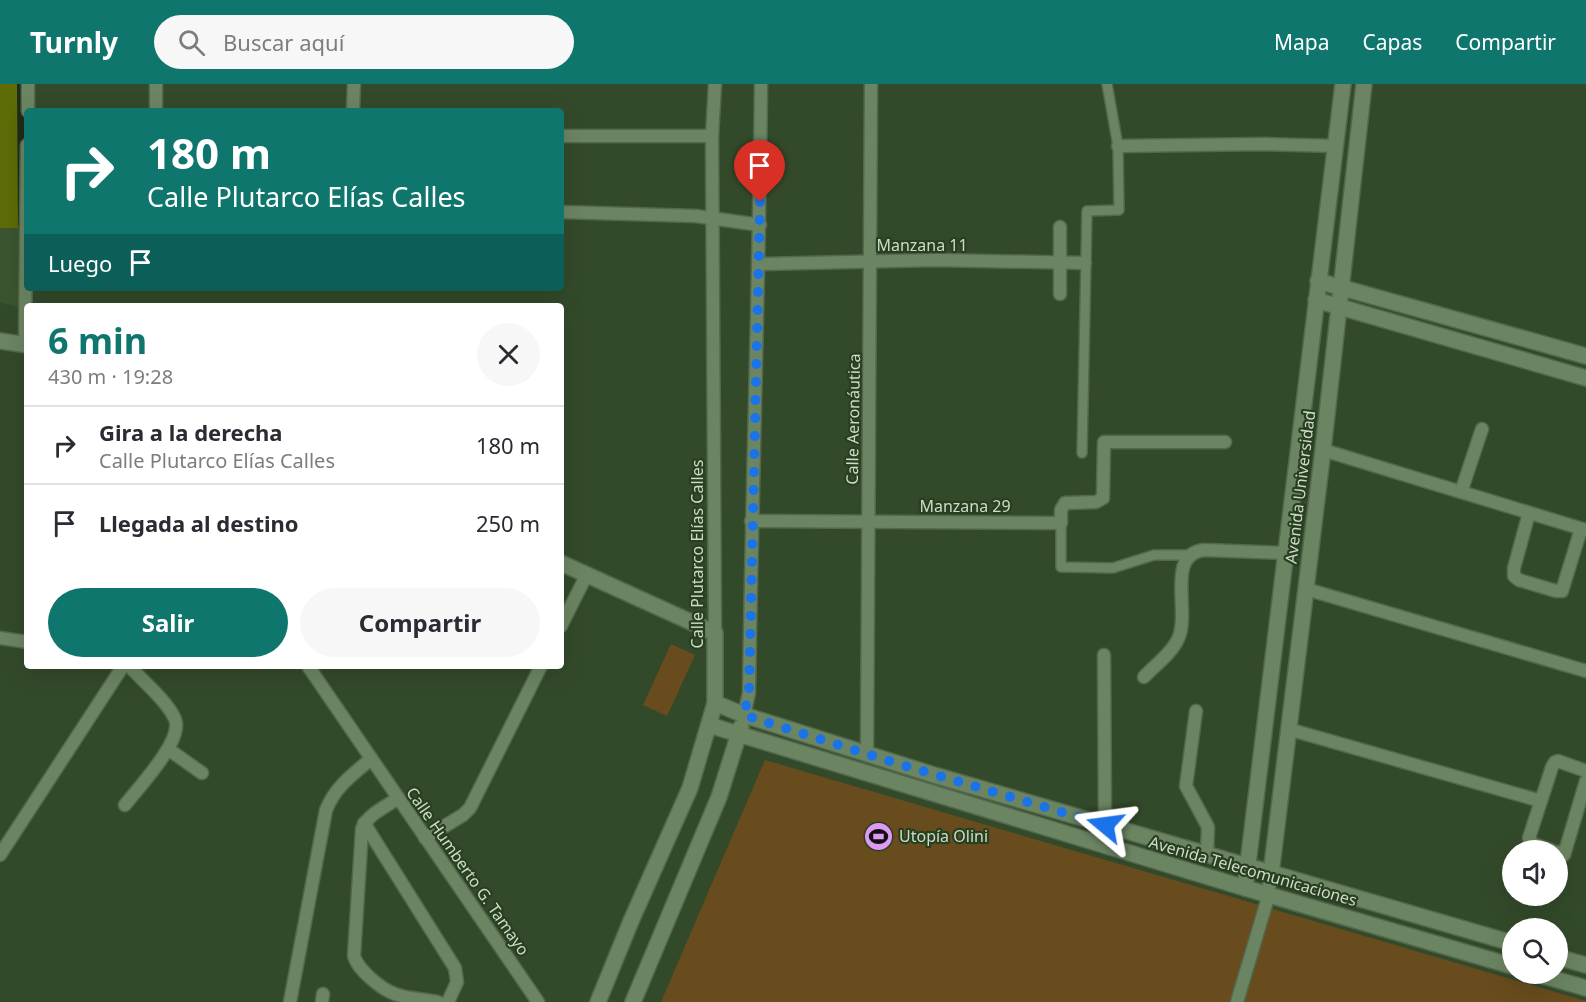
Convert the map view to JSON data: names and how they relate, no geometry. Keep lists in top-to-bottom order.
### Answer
{
  "streets": {
    "street": [
      "Manzana 11",
      "Calle Aeronáutica",
      "Avenida Universidad",
      "Manzana 29",
      "Calle Plutarco Elías Calles",
      "Calle Humberto G. Tamayo",
      "Avenida Telecomunicaciones"
    ]
  },
  "crossings": [
    ["Manzana 11", "Calle Aeronáutica"],
    ["Calle Aeronáutica", "Manzana 29"],
    ["Calle Aeronáutica", "Avenida Telecomunicaciones"],
    ["Avenida Universidad", "Avenida Telecomunicaciones"],
    ["Calle Plutarco Elías Calles", "Avenida Telecomunicaciones"]
  ],
  "places": {
    "sports": ["Utopía Olini"]
  },
  "page": {
    "header": "Turnly",
    "search": "Buscar aquí",
    "nav": ["Mapa", "Capas", "Compartir"],
    "turn": ["180 m", "Calle Plutarco Elías Calles"],
    "then": "Luego",
    "heading": ["6 min", "430 m · 19:28"],
    "list": [
      {
        "name": "Gira a la derecha",
        "note": "Calle Plutarco Elías Calles",
        "value": "180 m"
      },
      {
        "name": "Llegada al destino",
        "value": "250 m"
      }
    ],
    "buttons": ["Salir", "Compartir"]
  }
}
